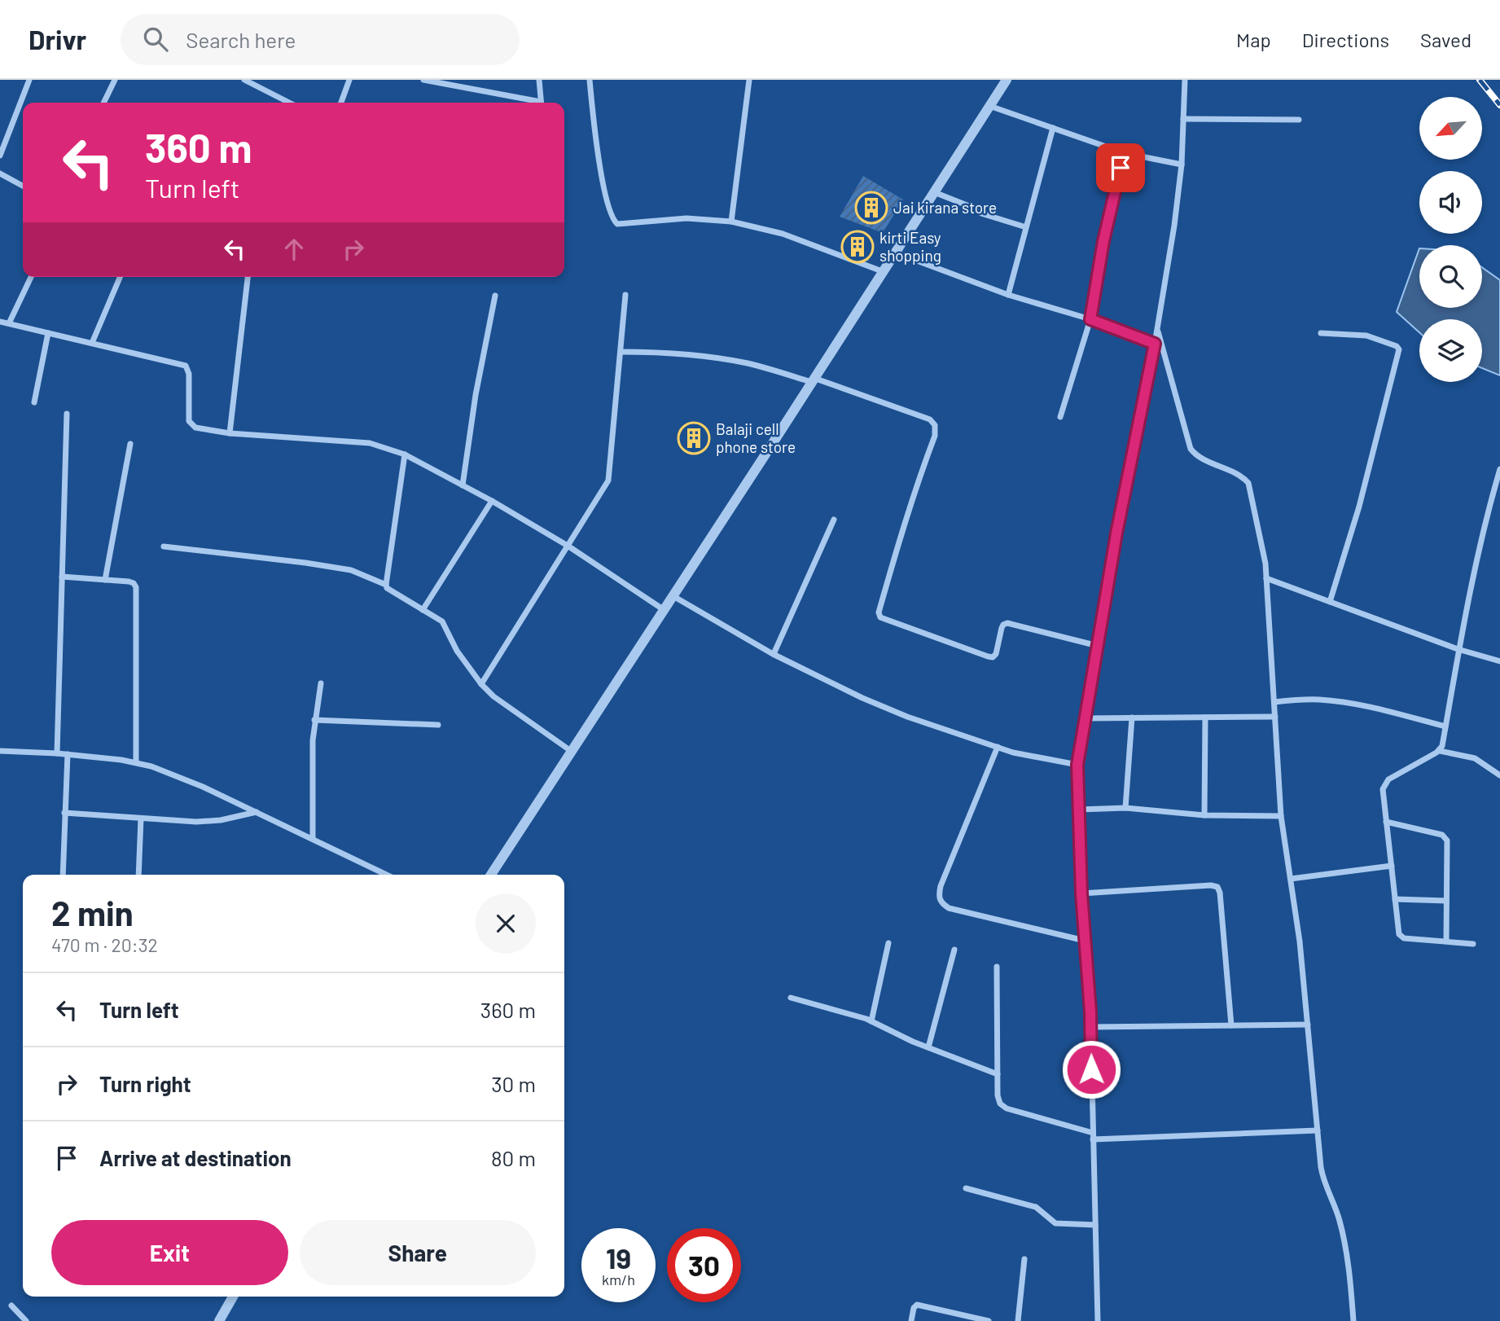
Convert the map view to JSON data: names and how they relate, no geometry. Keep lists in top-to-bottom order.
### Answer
{
  "places": {
    "building": ["Jai kirana store", "kirti Easy shopping", "Balaji cell phone store"]
  },
  "north": "bottom left",
  "page": {
    "header": "Drivr",
    "search": "Search here",
    "nav": ["Map", "Directions", "Saved"],
    "turn": ["360 m", "Turn left"],
    "heading": ["2 min", "470 m · 20:32"],
    "list": [
      {
        "name": "Turn left",
        "value": "360 m"
      },
      {
        "name": "Turn right",
        "value": "30 m"
      },
      {
        "name": "Arrive at destination",
        "value": "80 m"
      }
    ],
    "buttons": ["Exit", "Share"],
    "speed": "19 km/h",
    "limit": "30"
  }
}
